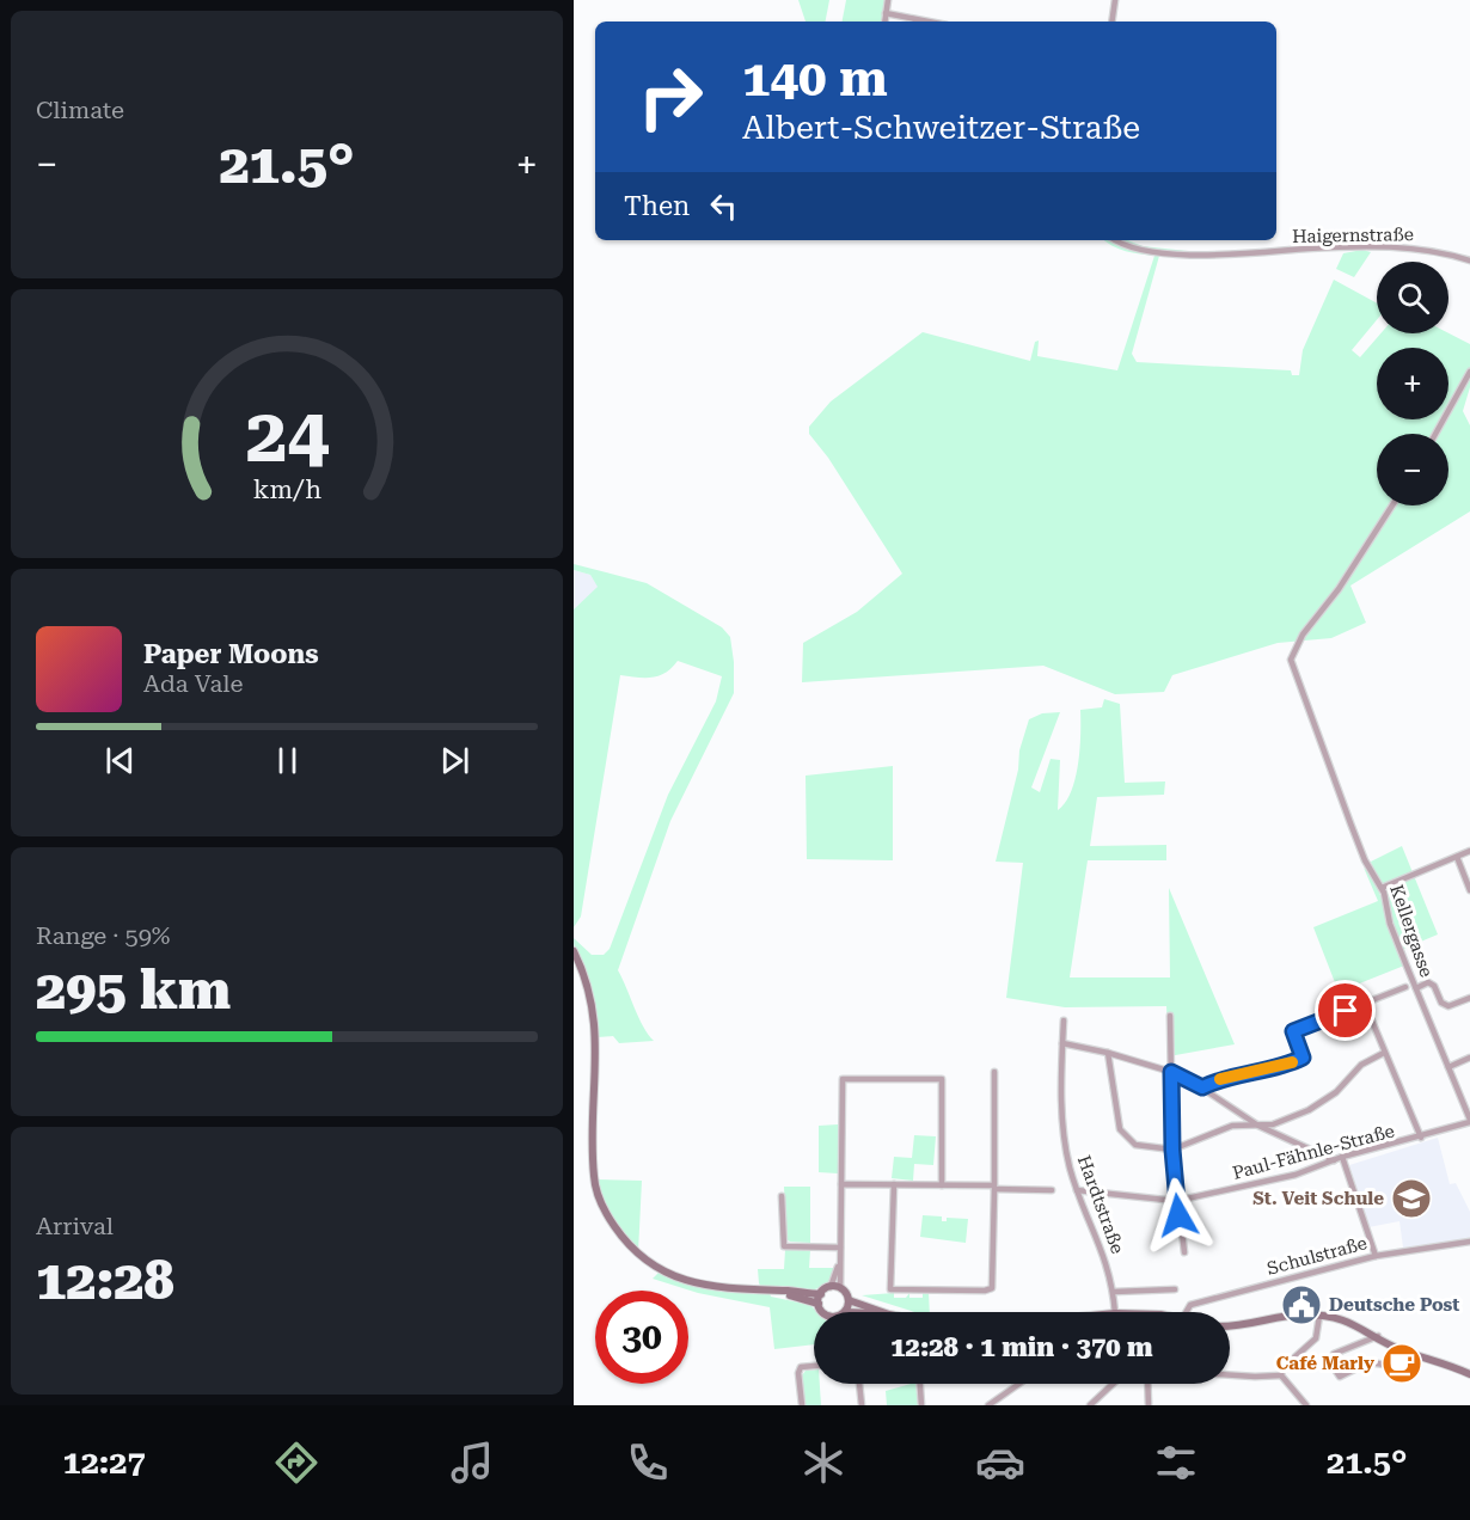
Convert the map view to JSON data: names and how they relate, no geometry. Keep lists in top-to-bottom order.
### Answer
{
  "streets": {
    "street": [
      "Haigernstraße",
      "Kellergasse",
      "Paul-Fähnle-Straße",
      "Hardtstraße",
      "Schulstraße"
    ]
  },
  "crossings": [
    ["Kellergasse", "Paul-Fähnle-Straße"],
    ["Paul-Fähnle-Straße", "Hardtstraße"]
  ],
  "places": {
    "school or university": ["St. Veit Schule"],
    "public building": ["Deutsche Post"],
    "cafe": ["Café Marly"]
  },
  "page": {
    "tile": [
      "Climate",
      ["Range · 59%", "295 km"],
      ["Arrival", "12:28"]
    ],
    "turn": ["140 m", "Albert-Schweitzer-Straße"],
    "heat": ["−", "21.5°", "+"],
    "then": "Then",
    "map_buttons": ["+", "−"],
    "song": ["Paper Moons", "Ada Vale"],
    "limit": "30",
    "trip": "12:28 · 1 min · 370 m",
    "tabs": ["12:27", "21.5°"],
    "gauge": ["24", "km/h"]
  }
}
